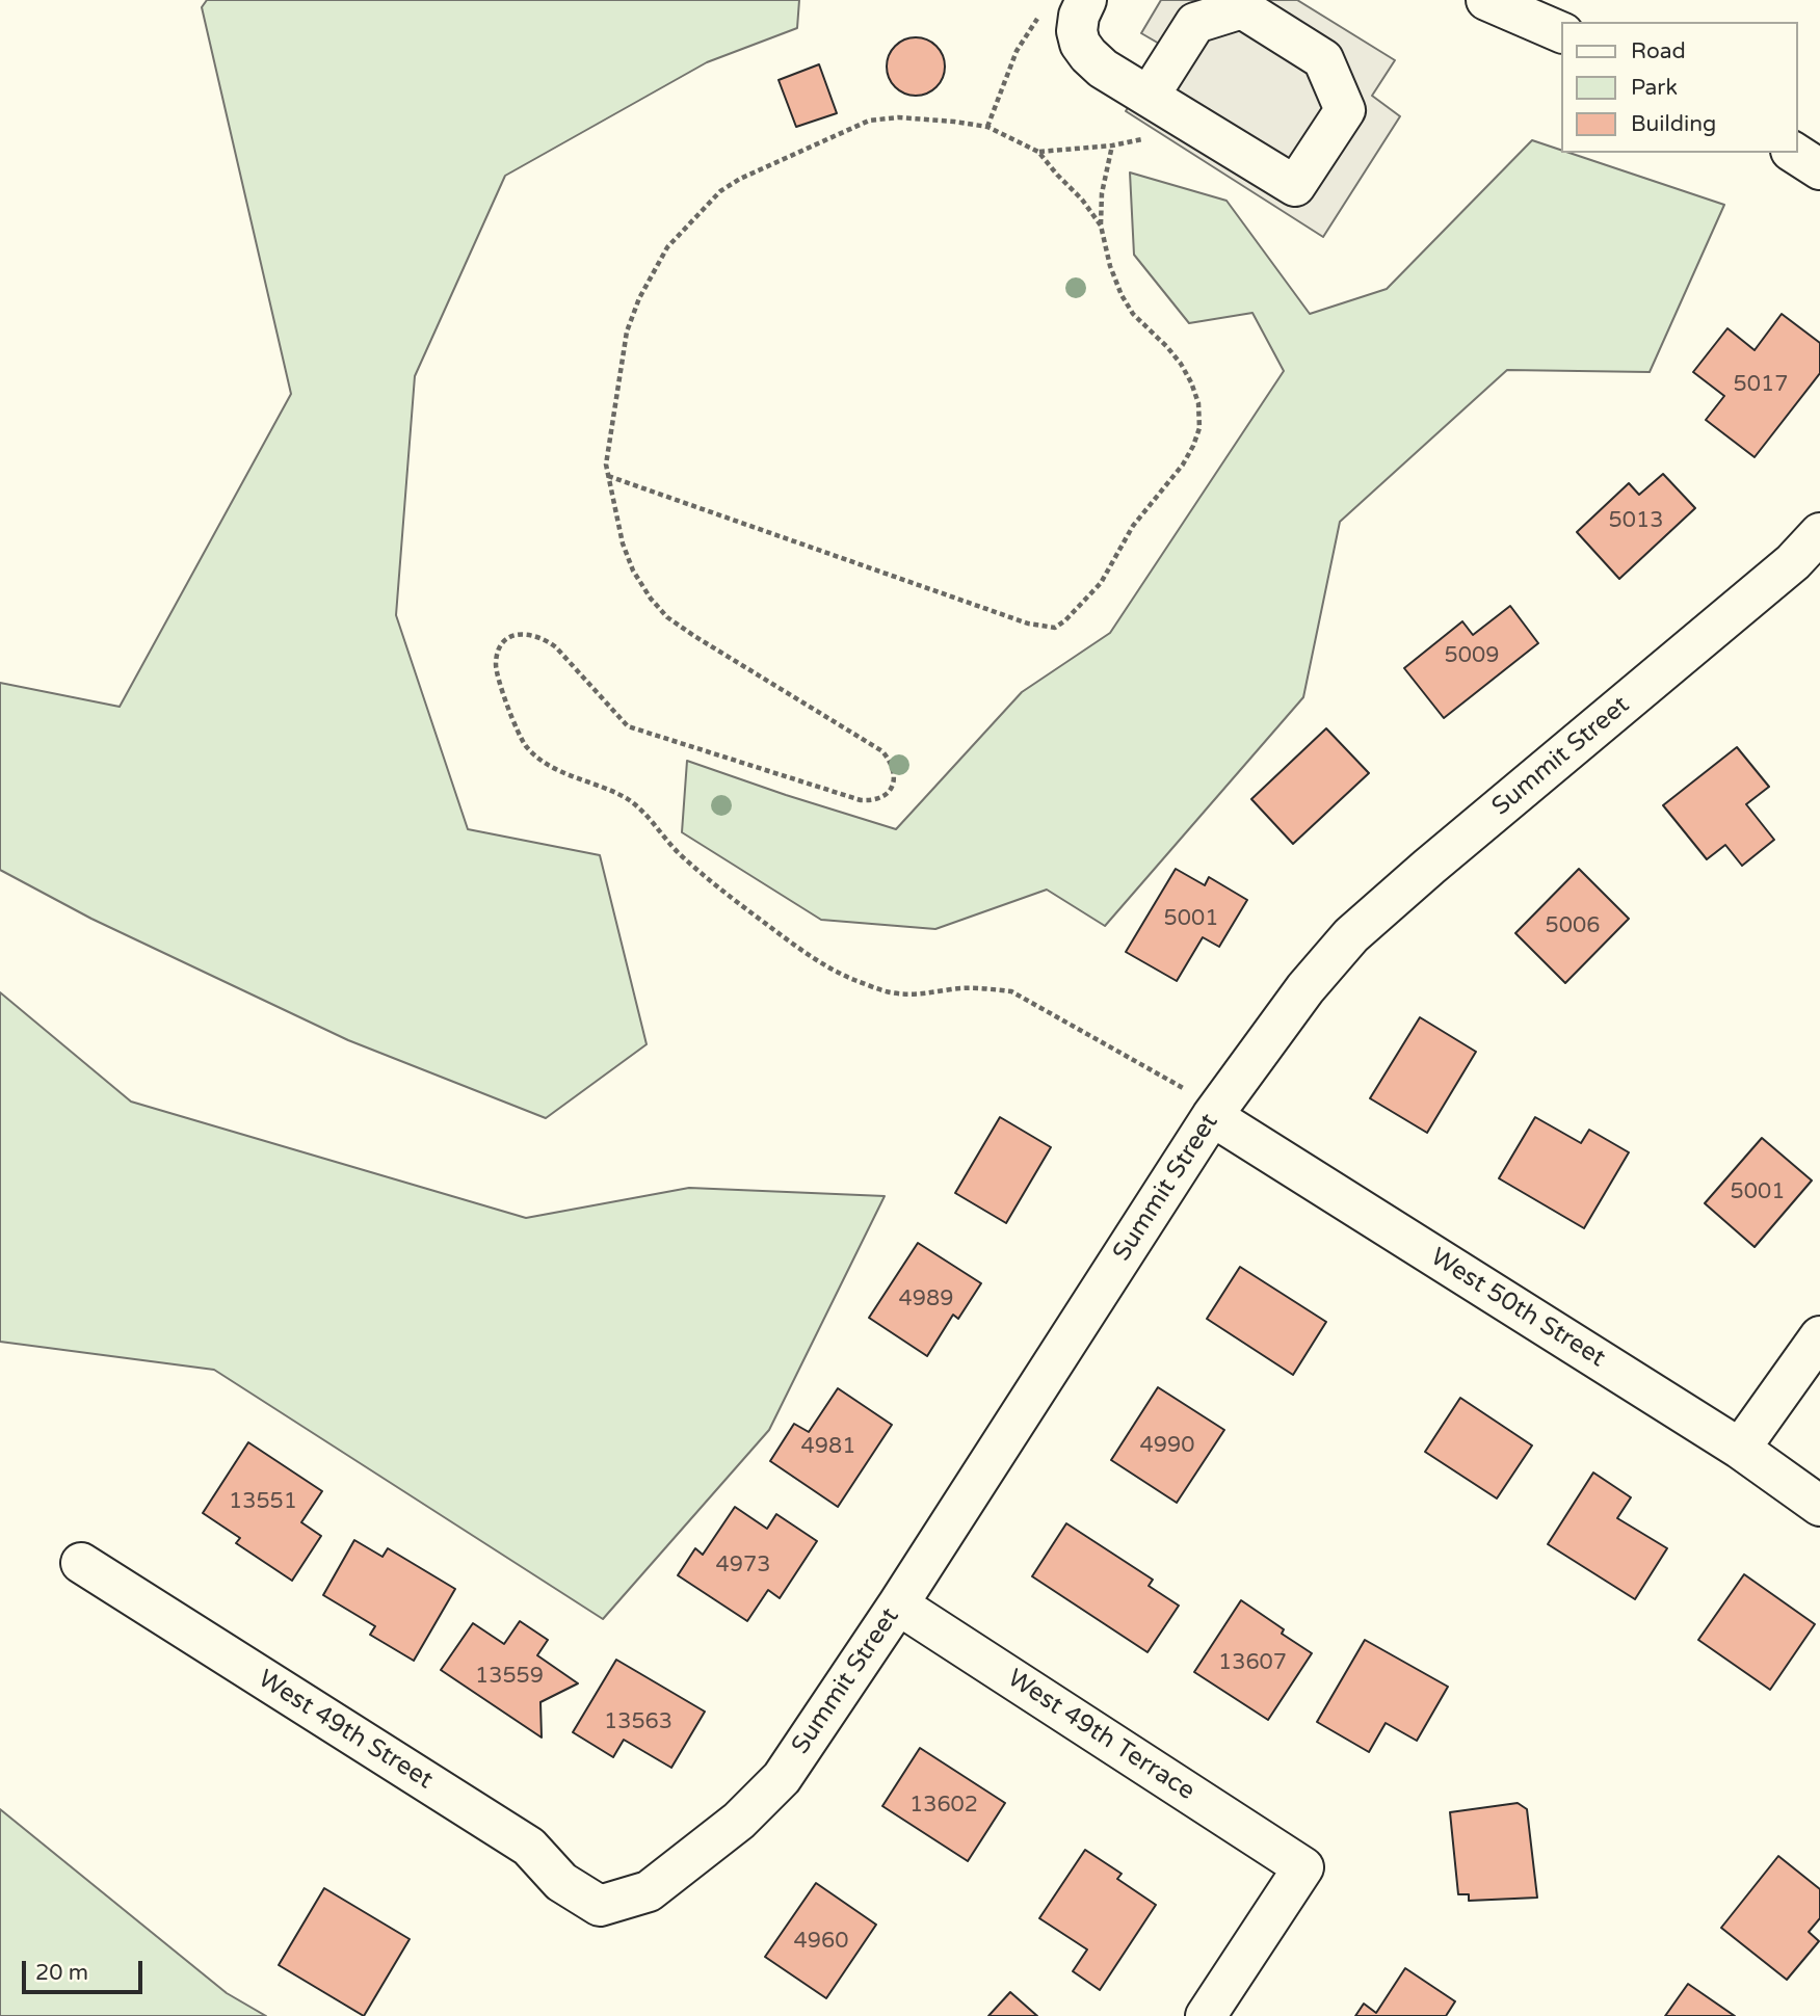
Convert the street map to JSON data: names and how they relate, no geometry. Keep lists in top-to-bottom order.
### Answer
{
  "streets": {
    "street": [
      "Summit Street",
      "West 50th Street",
      "West 49th Street",
      "West 49th Terrace"
    ]
  },
  "crossings": [
    ["Summit Street", "West 50th Street"],
    ["Summit Street", "West 49th Street"],
    ["Summit Street", "West 49th Terrace"]
  ],
  "house_numbers": [
    "5017",
    "5013",
    "5009",
    "5001",
    "5006",
    "5001",
    "4989",
    "4990",
    "4981",
    "13551",
    "4973",
    "13607",
    "13559",
    "13563",
    "13602",
    "4960"
  ],
  "legend": ["Road", "Park", "Building"],
  "scale_bar": "20 m"
}
